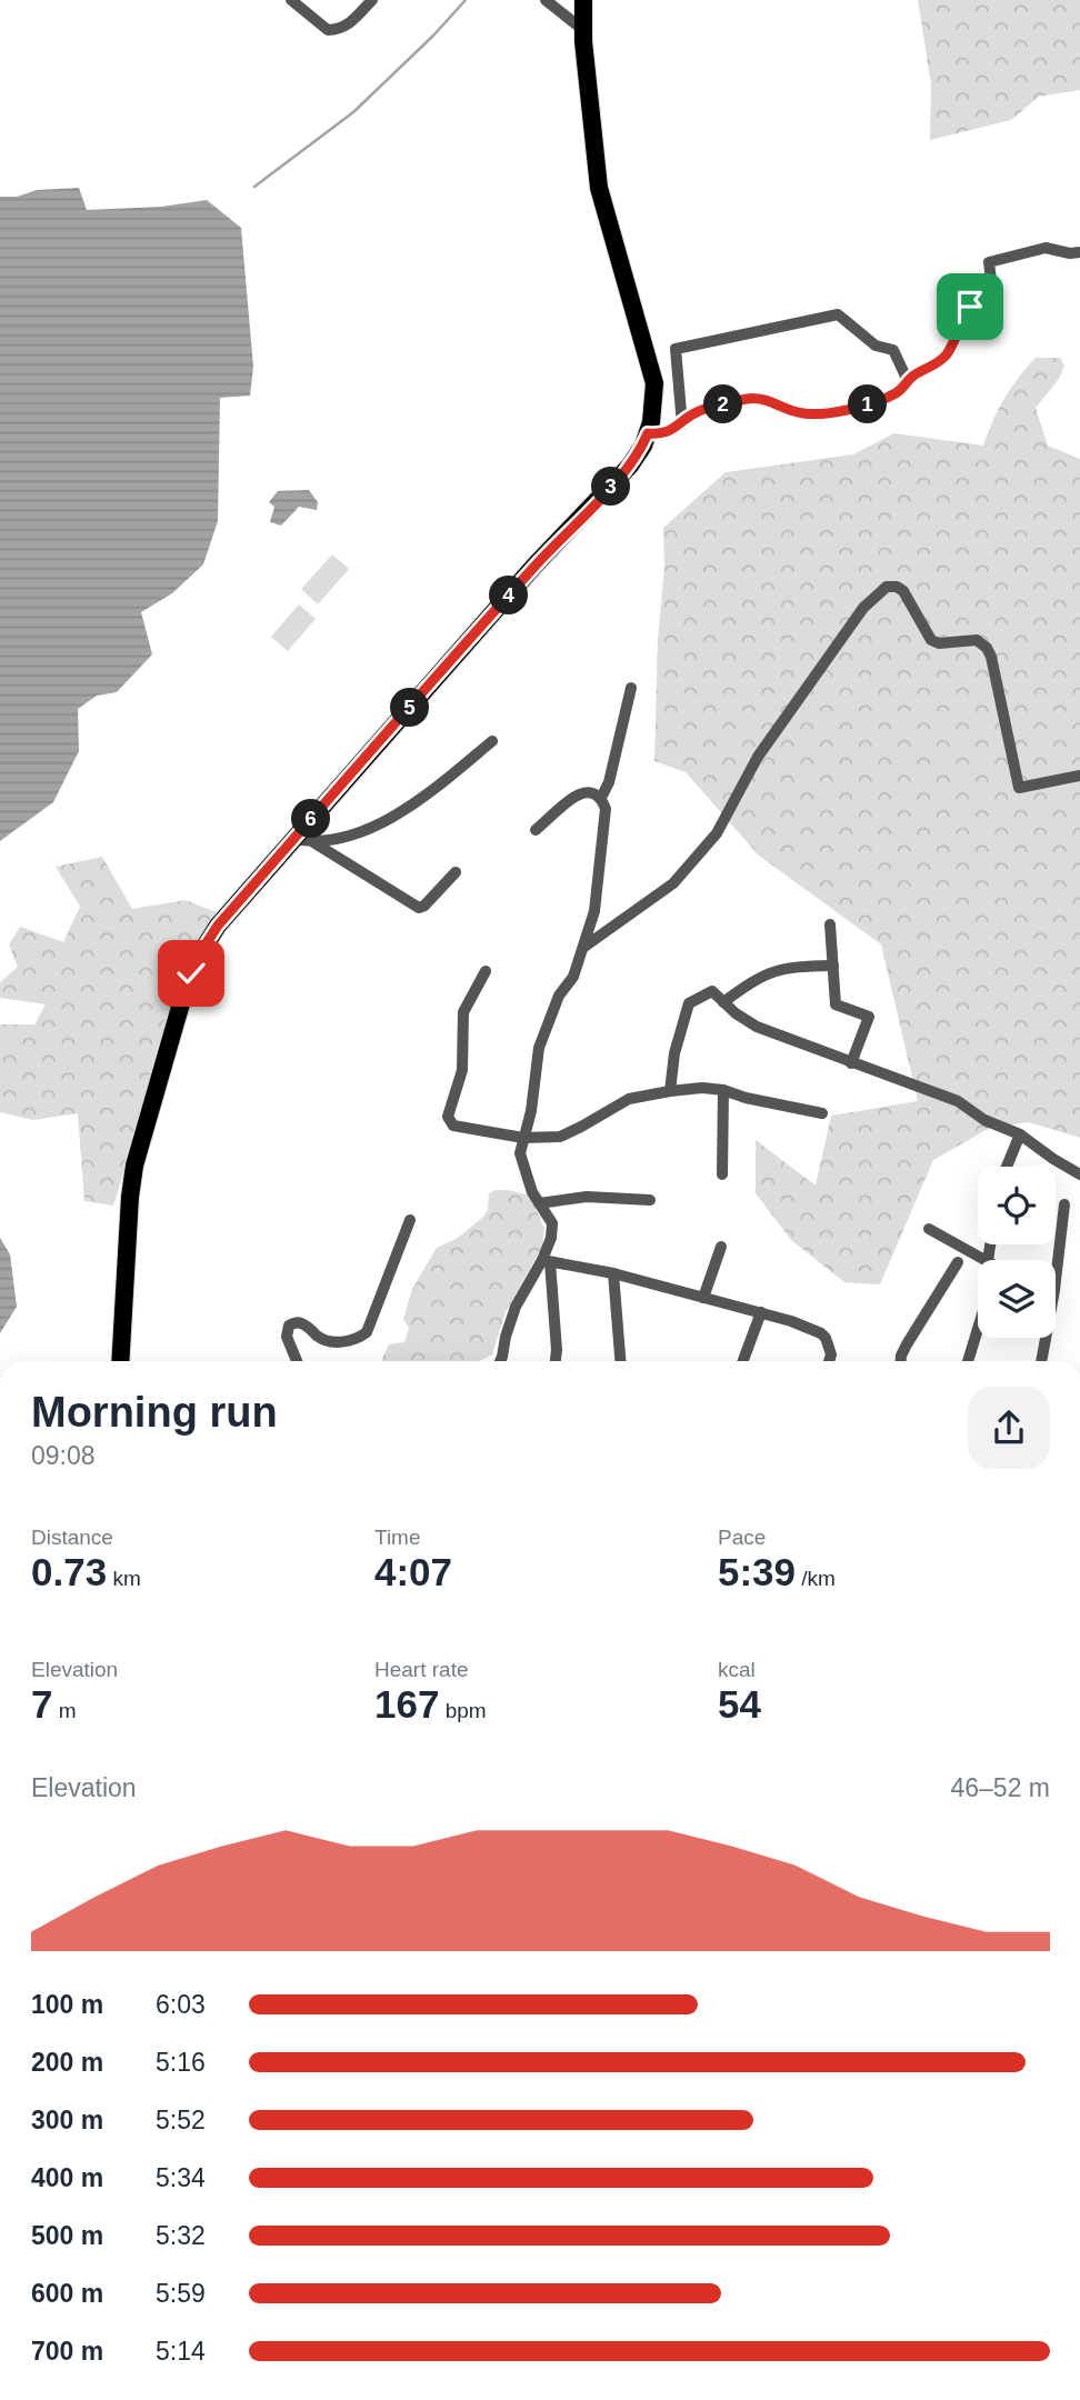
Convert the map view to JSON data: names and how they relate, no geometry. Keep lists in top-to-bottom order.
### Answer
{
  "page": {
    "pins": [
      "1",
      "2",
      "3",
      "4",
      "5",
      "6"
    ],
    "heading": ["Morning run", "09:08"],
    "stats": [
      ["Distance", "0.73 km"],
      ["Time", "4:07"],
      ["Pace", "5:39 /km"],
      ["Elevation", "7 m"],
      ["Heart rate", "167 bpm"],
      ["kcal", "54"]
    ],
    "chart": ["Elevation", "46–52 m"],
    "list": [
      {
        "name": "100 m",
        "note": "6:03"
      },
      {
        "name": "200 m",
        "note": "5:16"
      },
      {
        "name": "300 m",
        "note": "5:52"
      },
      {
        "name": "400 m",
        "note": "5:34"
      },
      {
        "name": "500 m",
        "note": "5:32"
      },
      {
        "name": "600 m",
        "note": "5:59"
      },
      {
        "name": "700 m",
        "note": "5:14"
      }
    ]
  }
}
